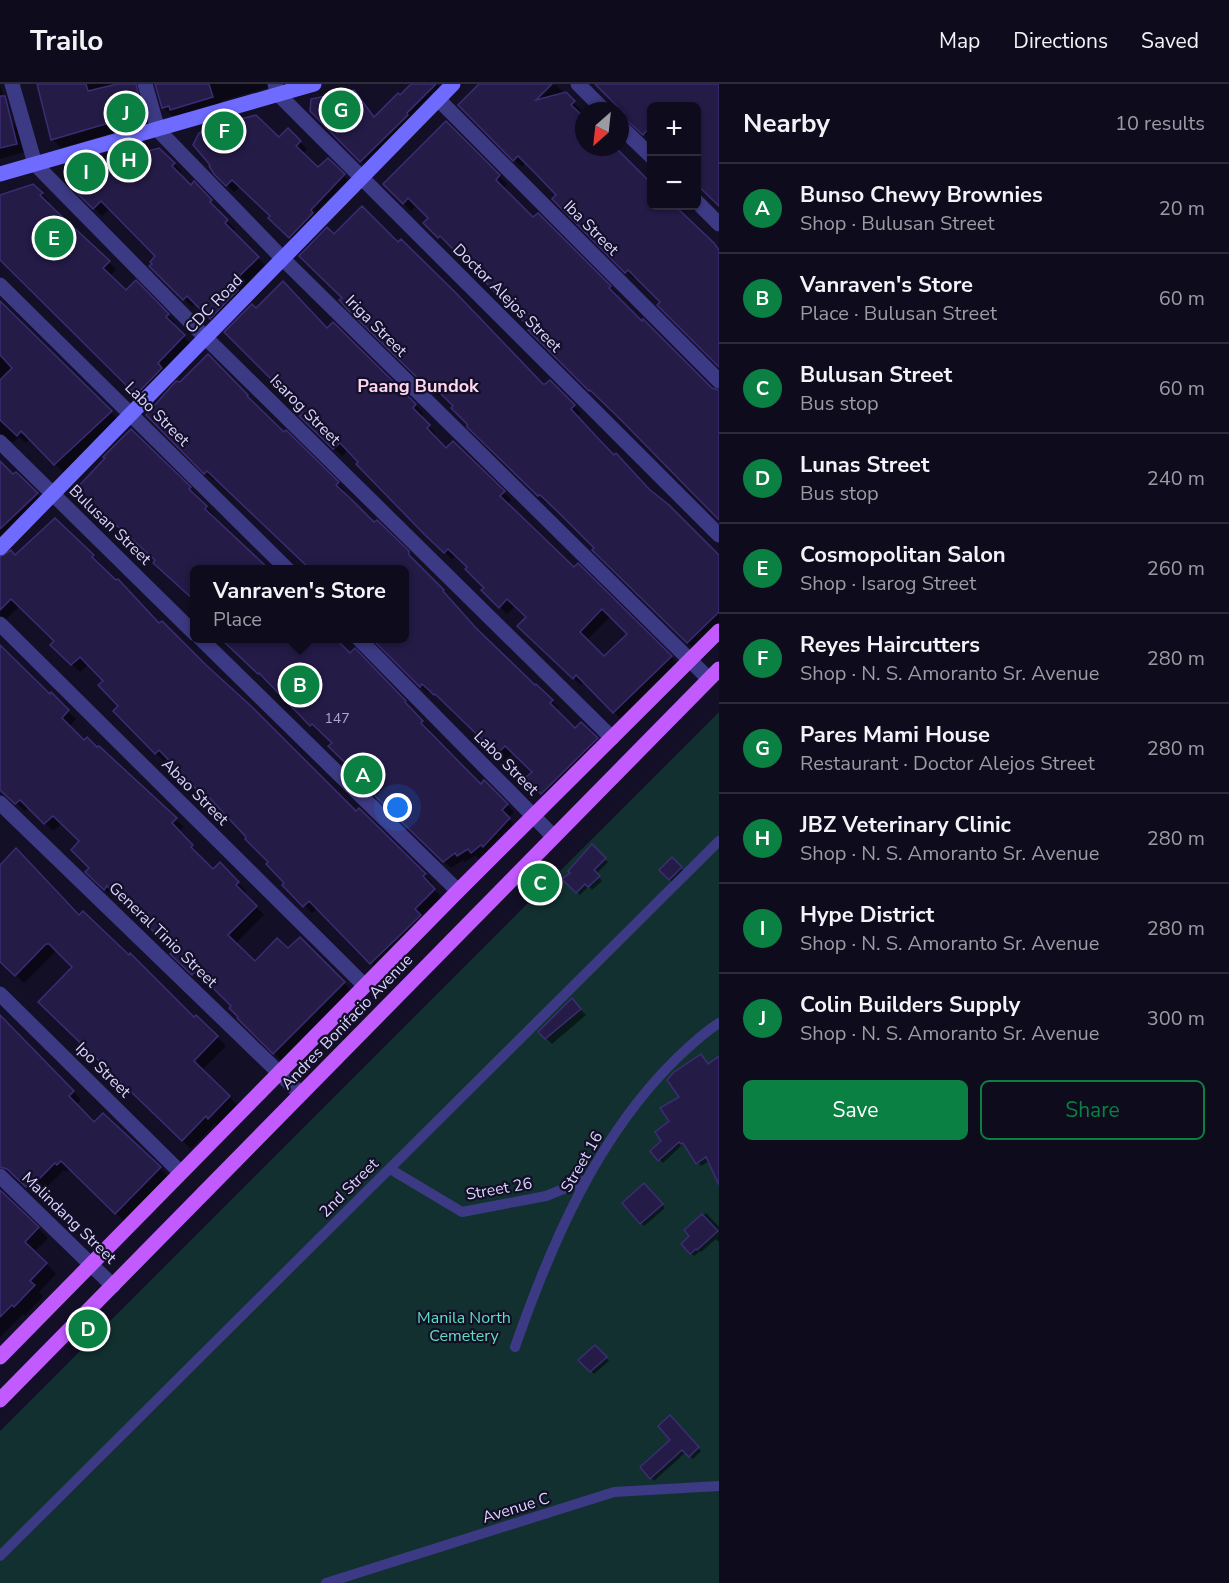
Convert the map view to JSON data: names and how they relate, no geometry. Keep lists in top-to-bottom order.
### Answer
{
  "streets": {
    "main road": ["Andres Bonifacio Avenue"],
    "street": [
      "Iba Street",
      "Doctor Alejos Street",
      "CDC Road",
      "Iriga Street",
      "Isarog Street",
      "Labo Street",
      "Bulusan Street",
      "Abao Street",
      "General Tinio Street",
      "Ipo Street",
      "Malindang Street"
    ],
    "lane": [
      "Street 16",
      "2nd Street",
      "Street 26",
      "Avenue C"
    ]
  },
  "crossings": [
    ["Iba Street", "CDC Road"],
    ["Doctor Alejos Street", "CDC Road"],
    ["CDC Road", "Iriga Street"],
    ["CDC Road", "Isarog Street"],
    ["CDC Road", "Labo Street"],
    ["CDC Road", "Bulusan Street"],
    ["Iriga Street", "Andres Bonifacio Avenue"],
    ["Isarog Street", "Andres Bonifacio Avenue"],
    ["Labo Street", "Andres Bonifacio Avenue"],
    ["Abao Street", "Andres Bonifacio Avenue"],
    ["General Tinio Street", "Andres Bonifacio Avenue"],
    ["Andres Bonifacio Avenue", "Ipo Street"],
    ["Andres Bonifacio Avenue", "Malindang Street"],
    ["Street 16", "Street 26"],
    ["2nd Street", "Street 26"]
  ],
  "districts": ["Paang Bundok"],
  "parks": ["Manila North Cemetery"],
  "house_numbers": ["147"],
  "north": "bottom left",
  "page": {
    "header": "Trailo",
    "nav": ["Map", "Directions", "Saved"],
    "heading": ["Nearby", "10 results"],
    "pins": [
      "G",
      "J",
      "F",
      "H",
      "I",
      "E",
      "B",
      "A",
      "C",
      "D"
    ],
    "map_buttons": ["+", "−"],
    "list": [
      {
        "mark": "A",
        "name": "Bunso Chewy Brownies",
        "note": "Shop · Bulusan Street",
        "value": "20 m"
      },
      {
        "mark": "B",
        "name": "Vanraven's Store",
        "note": "Place · Bulusan Street",
        "value": "60 m"
      },
      {
        "mark": "C",
        "name": "Bulusan Street",
        "note": "Bus stop",
        "value": "60 m"
      },
      {
        "mark": "D",
        "name": "Lunas Street",
        "note": "Bus stop",
        "value": "240 m"
      },
      {
        "mark": "E",
        "name": "Cosmopolitan Salon",
        "note": "Shop · Isarog Street",
        "value": "260 m"
      },
      {
        "mark": "F",
        "name": "Reyes Haircutters",
        "note": "Shop · N. S. Amoranto Sr. Avenue",
        "value": "280 m"
      },
      {
        "mark": "G",
        "name": "Pares Mami House",
        "note": "Restaurant · Doctor Alejos Street",
        "value": "280 m"
      },
      {
        "mark": "H",
        "name": "JBZ Veterinary Clinic",
        "note": "Shop · N. S. Amoranto Sr. Avenue",
        "value": "280 m"
      },
      {
        "mark": "I",
        "name": "Hype District",
        "note": "Shop · N. S. Amoranto Sr. Avenue",
        "value": "280 m"
      },
      {
        "mark": "J",
        "name": "Colin Builders Supply",
        "note": "Shop · N. S. Amoranto Sr. Avenue",
        "value": "300 m"
      }
    ],
    "popup": ["Vanraven's Store", "Place"],
    "buttons": ["Save", "Share"]
  }
}
